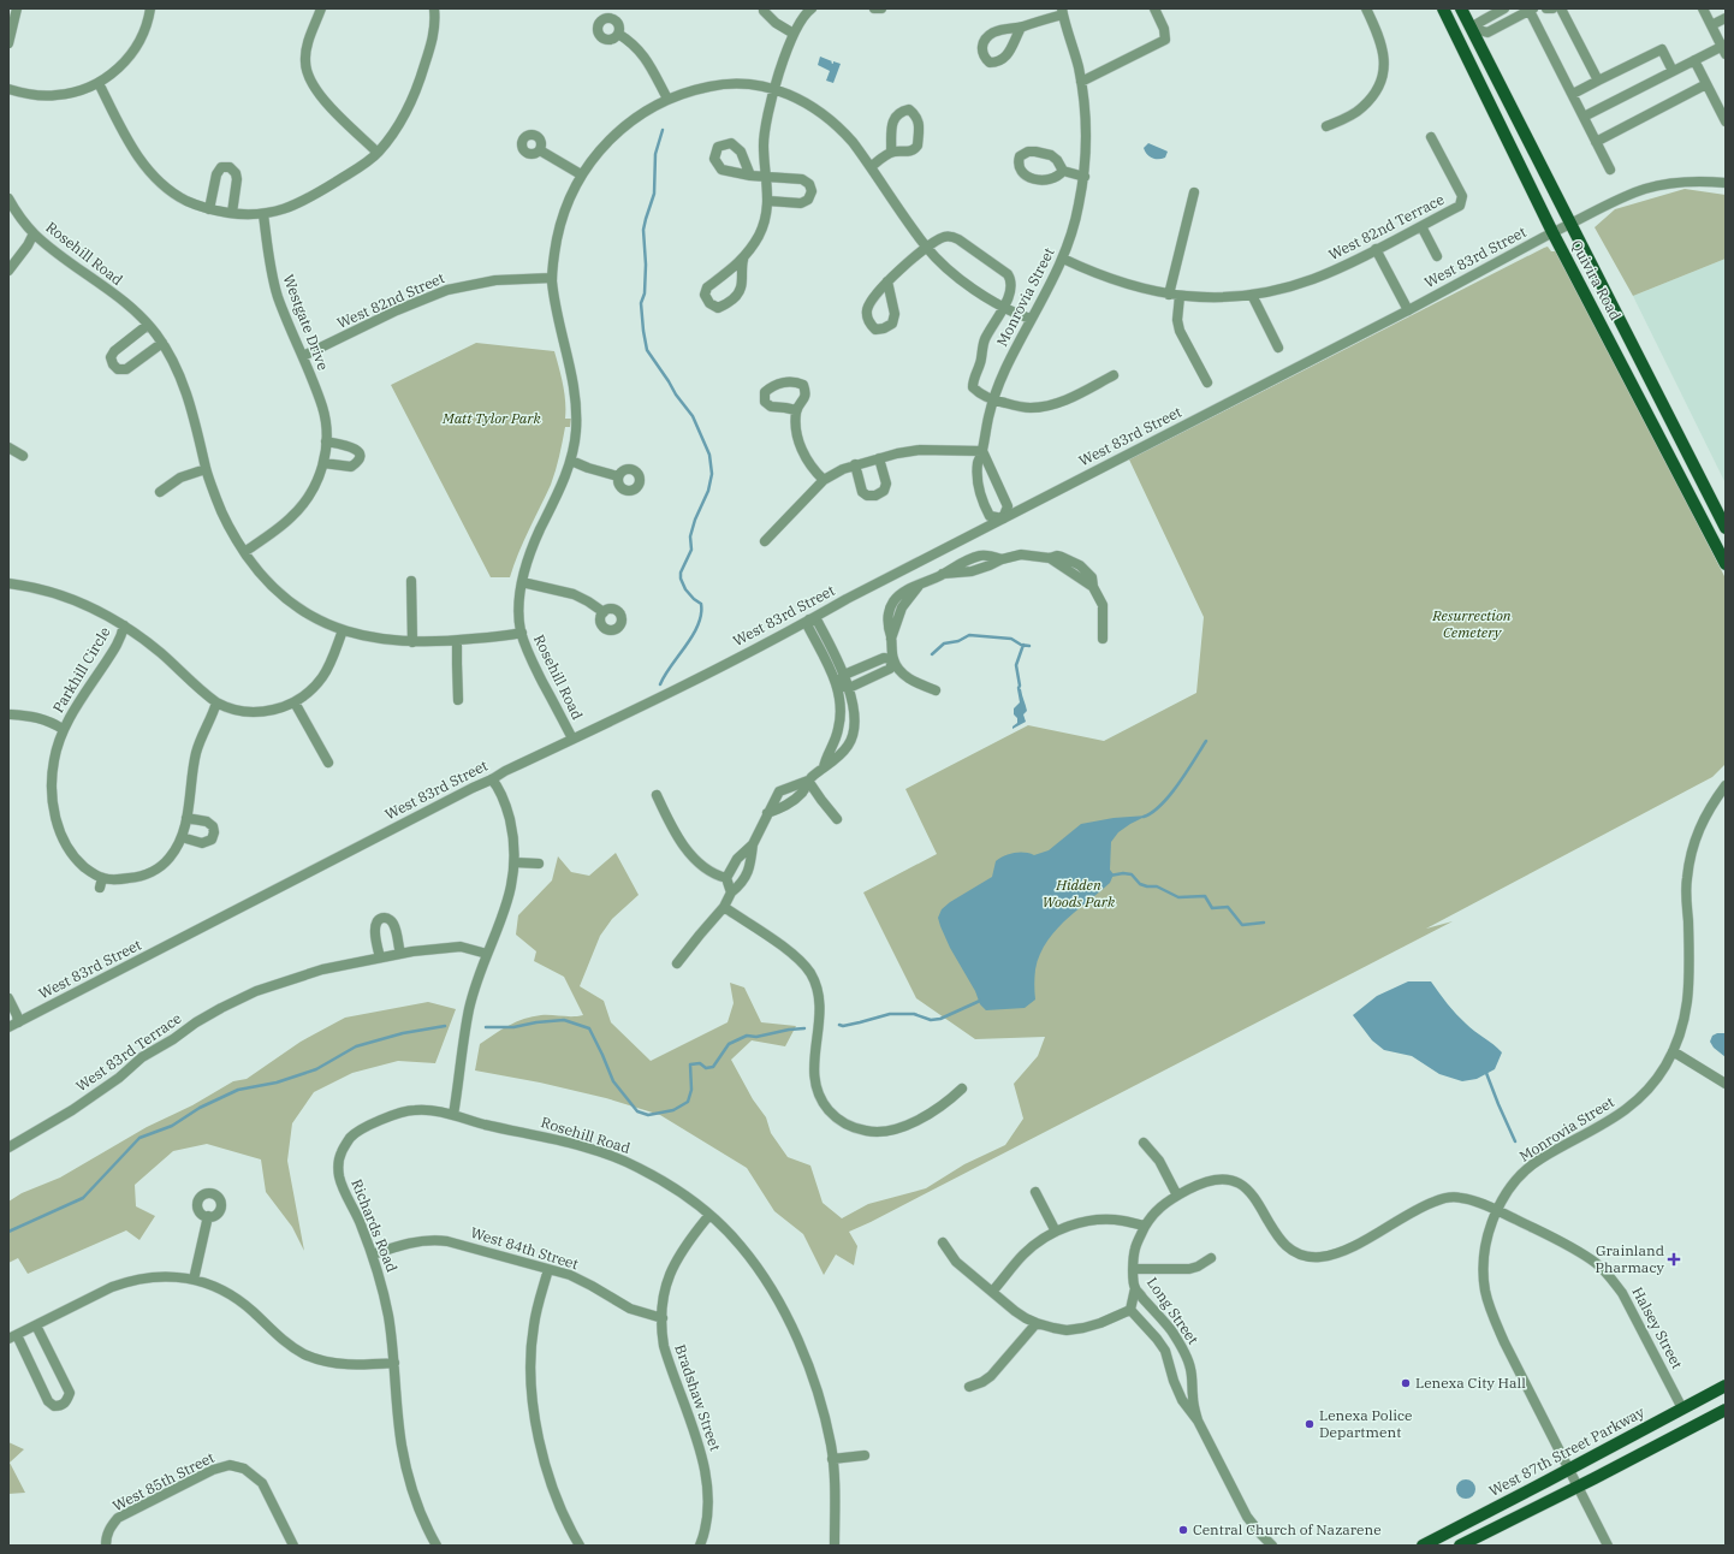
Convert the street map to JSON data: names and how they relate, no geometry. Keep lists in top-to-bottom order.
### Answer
{
  "streets": {
    "main road": ["Quivira Road", "West 87th Street Parkway"],
    "street": [
      "West 82nd Terrace",
      "Rosehill Road",
      "West 83rd Street",
      "Monrovia Street",
      "West 82nd Street",
      "Westgate Drive",
      "Parkhill Circle",
      "West 83rd Terrace",
      "Richards Road",
      "West 84th Street",
      "Long Street",
      "Halsey Street",
      "Bradshaw Street",
      "West 85th Street"
    ]
  },
  "crossings": [
    ["West 82nd Terrace", "Monrovia Street"],
    ["Rosehill Road", "West 83rd Street"],
    ["Rosehill Road", "Westgate Drive"],
    ["Rosehill Road", "Richards Road"],
    ["Rosehill Road", "Bradshaw Street"],
    ["West 83rd Street", "Quivira Road"],
    ["West 83rd Street", "Monrovia Street"],
    ["Monrovia Street", "Halsey Street"],
    ["Monrovia Street", "West 87th Street Parkway"],
    ["West 82nd Street", "Westgate Drive"],
    ["Richards Road", "West 84th Street"],
    ["West 84th Street", "Bradshaw Street"],
    ["Long Street", "Halsey Street"],
    ["Halsey Street", "West 87th Street Parkway"]
  ],
  "parks": ["Matt Tylor Park", "Resurrection Cemetery", "Hidden Woods Park"],
  "places": {
    "health": ["Grainland Pharmacy"],
    "other": ["Lenexa City Hall", "Lenexa Police Department", "Central Church of Nazarene"]
  }
}
